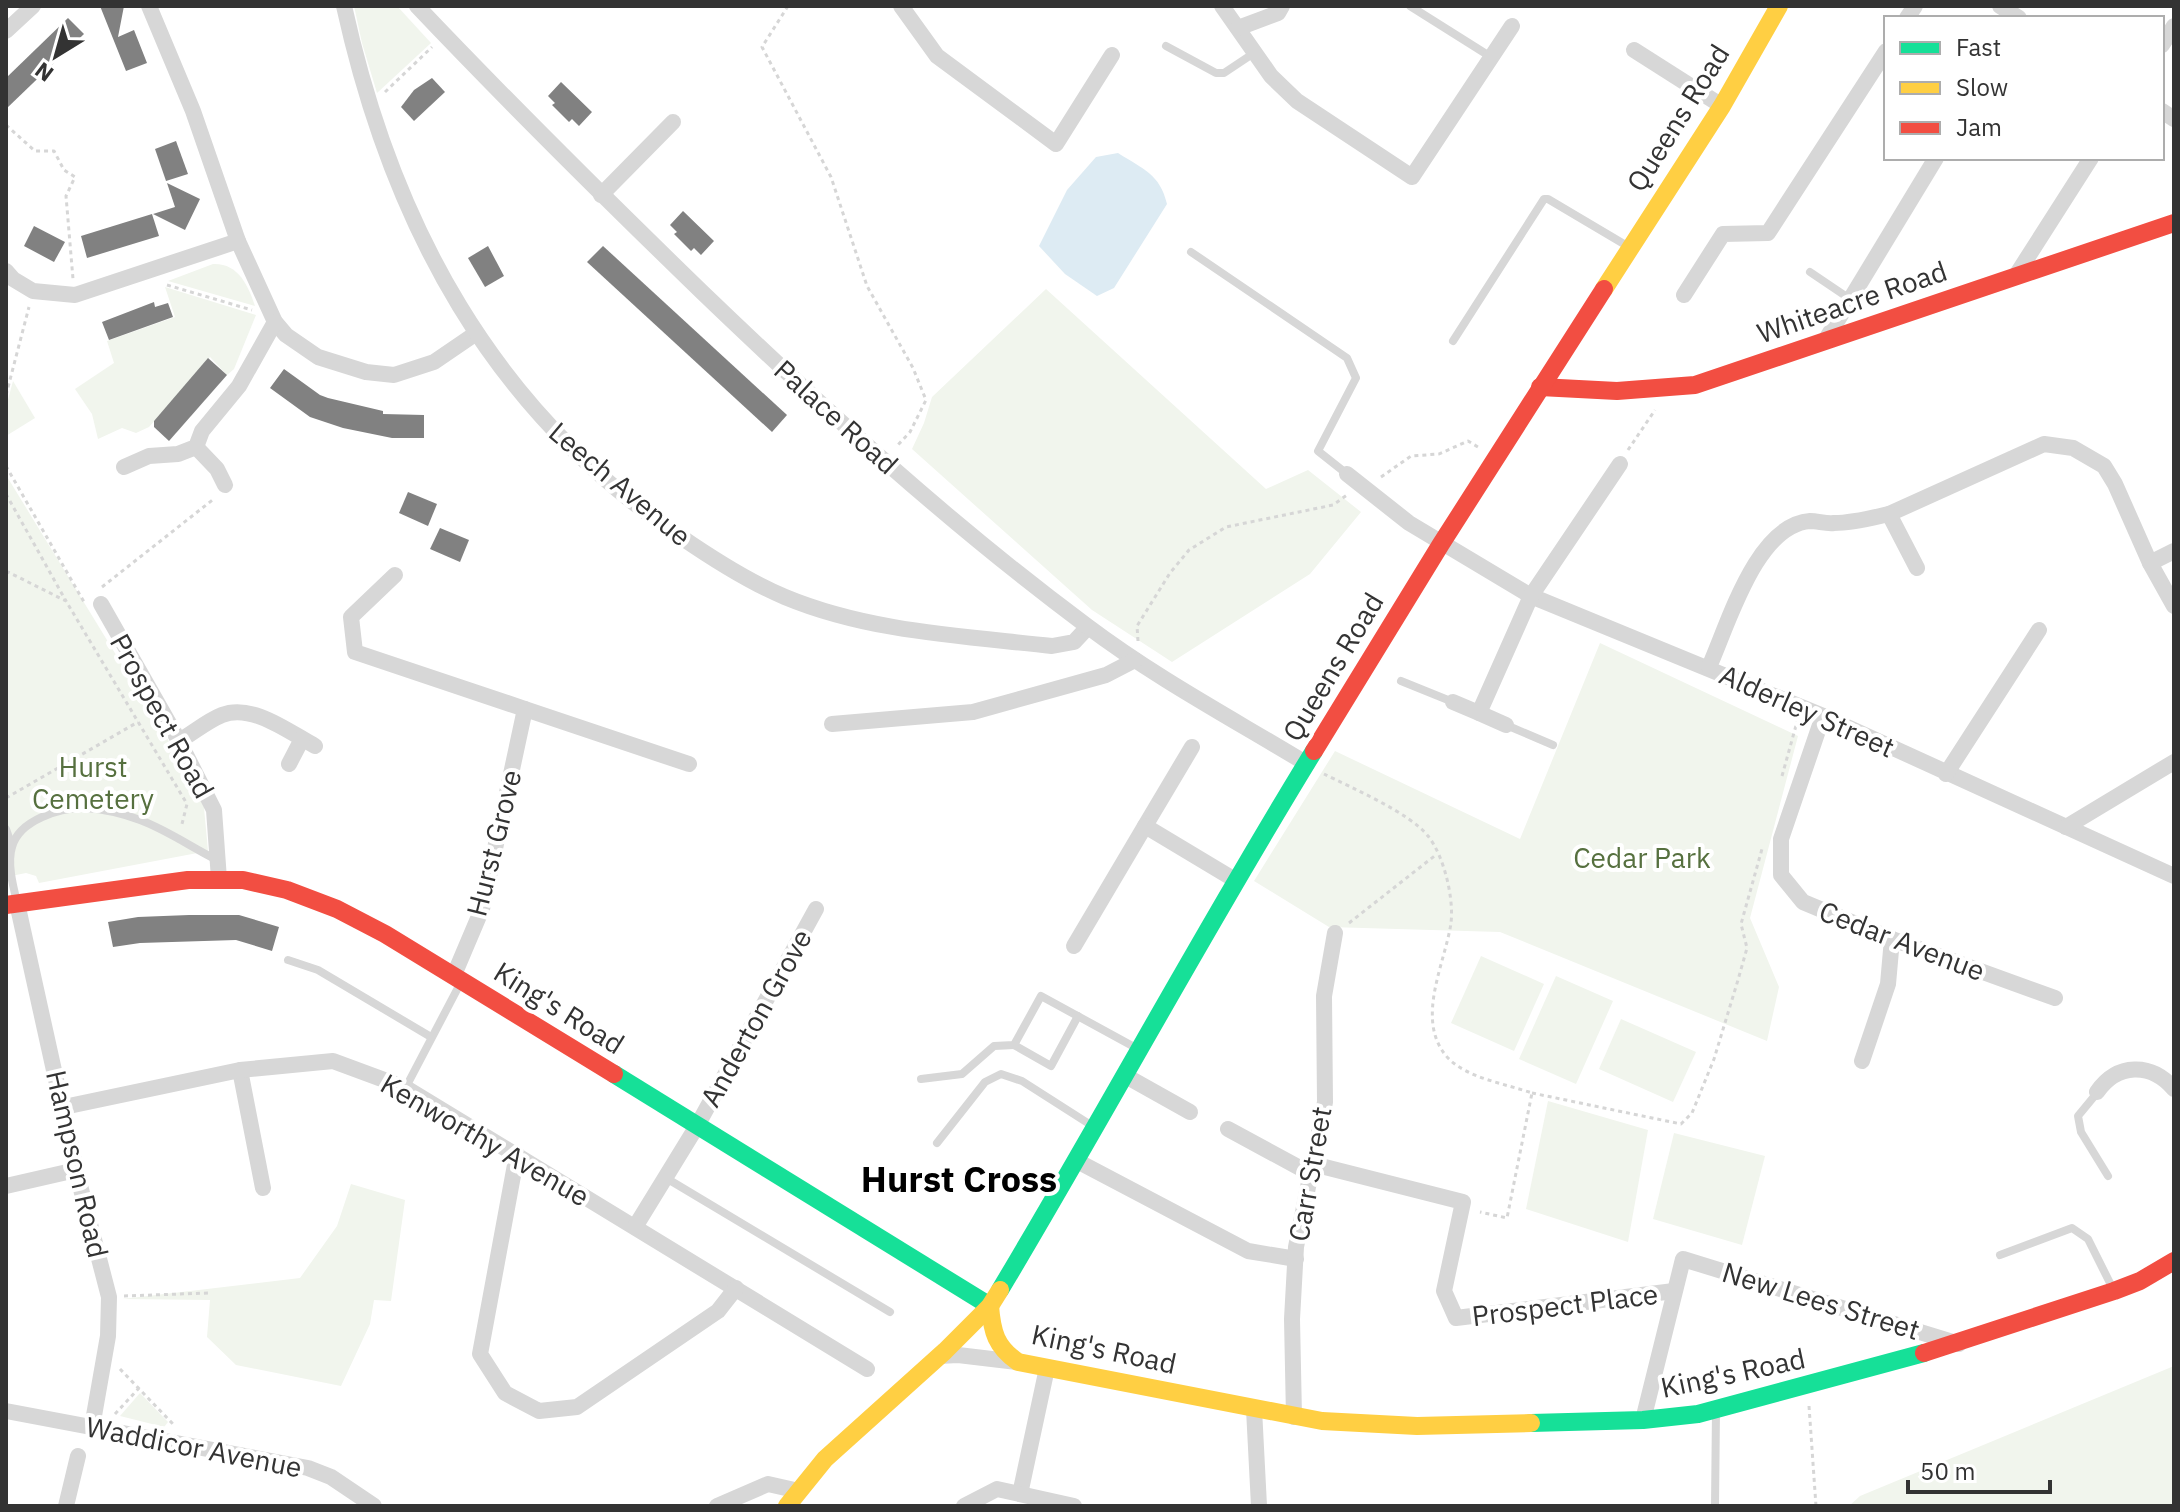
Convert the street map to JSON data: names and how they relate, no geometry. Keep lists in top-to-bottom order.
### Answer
{
  "streets": {
    "main road": ["Queens Road", "Whiteacre Road", "King's Road"],
    "street": [
      "Palace Road",
      "Leech Avenue",
      "Alderley Street",
      "Prospect Road",
      "Hurst Grove",
      "Cedar Avenue",
      "Anderton Grove",
      "Kenworthy Avenue",
      "Hampson Road",
      "Carr Street",
      "New Lees Street",
      "Prospect Place",
      "Waddicor Avenue"
    ]
  },
  "crossings": [
    ["Queens Road", "Whiteacre Road"],
    ["Queens Road", "Palace Road"],
    ["Queens Road", "Alderley Street"],
    ["Queens Road", "King's Road"],
    ["Palace Road", "Leech Avenue"],
    ["Alderley Street", "Cedar Avenue"],
    ["Prospect Road", "King's Road"],
    ["Hurst Grove", "King's Road"],
    ["King's Road", "Anderton Grove"],
    ["King's Road", "Hampson Road"],
    ["King's Road", "Carr Street"],
    ["King's Road", "New Lees Street"],
    ["Anderton Grove", "Kenworthy Avenue"],
    ["Kenworthy Avenue", "Hampson Road"],
    ["Hampson Road", "Waddicor Avenue"],
    ["New Lees Street", "Prospect Place"]
  ],
  "districts": ["Hurst Cross"],
  "parks": ["Hurst Cemetery", "Cedar Park"],
  "legend": ["Fast", "Slow", "Jam"],
  "scale_bar": "50 m",
  "north": "bottom left"
}
